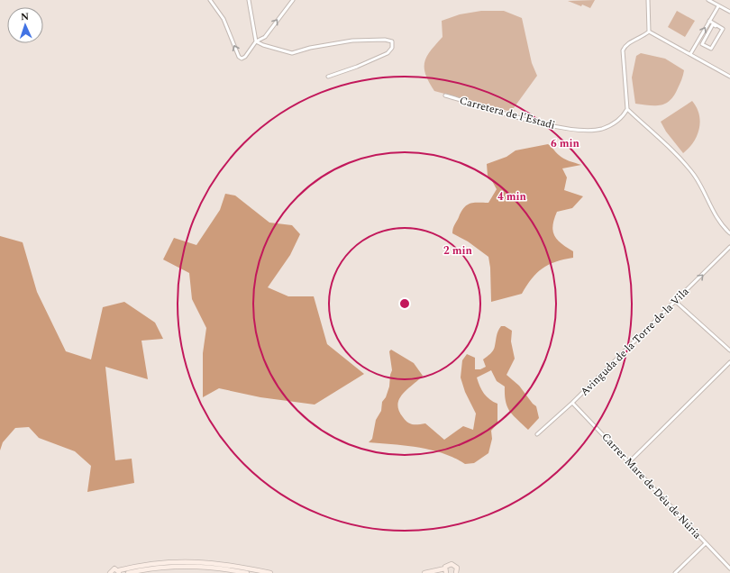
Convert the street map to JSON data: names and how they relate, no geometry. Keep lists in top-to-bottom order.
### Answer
{
  "streets": {
    "street": ["Carretera de l'Estadi", "Avinguda de la Torre de la Vila", "Carrer Mare de Déu de Núria"]
  },
  "crossings": [
    ["Avinguda de la Torre de la Vila", "Carrer Mare de Déu de Núria"]
  ],
  "north": "top",
  "rings": ["6 min", "4 min", "2 min"]
}
